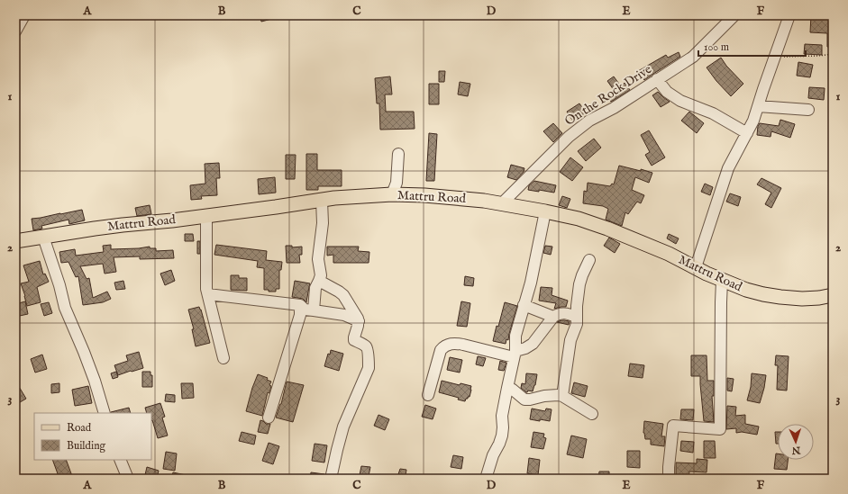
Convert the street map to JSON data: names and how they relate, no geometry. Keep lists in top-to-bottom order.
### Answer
{
  "streets": {
    "main road": ["Mattru Road"],
    "street": ["On the Rock Drive"]
  },
  "crossings": [
    ["On the Rock Drive", "Mattru Road"]
  ],
  "legend": ["Road", "Building"],
  "scale_bar": "100 m",
  "north": "bottom",
  "grid": {
    "columns": [
      "A",
      "B",
      "C",
      "D",
      "E",
      "F"
    ],
    "rows": ["1", "2", "3"]
  }
}
